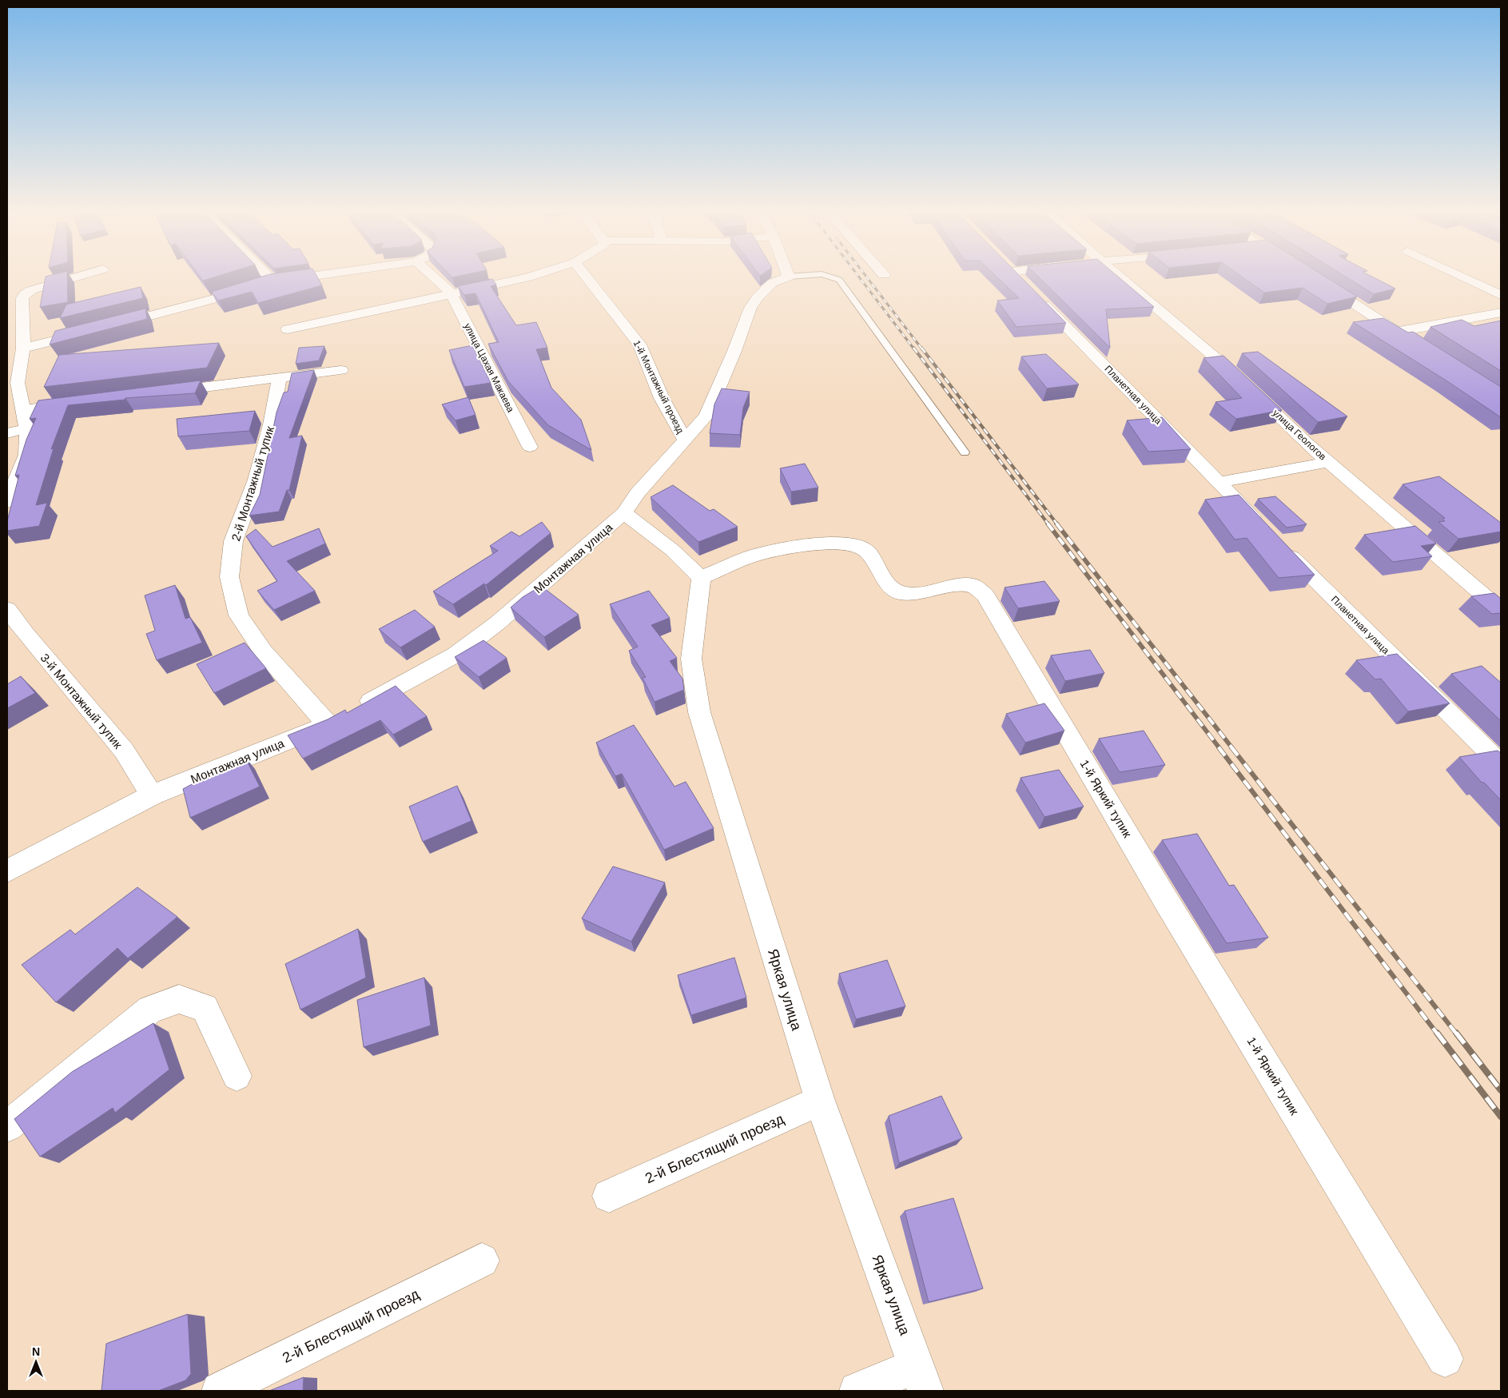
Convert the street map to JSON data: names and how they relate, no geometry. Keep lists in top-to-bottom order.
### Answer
{
  "streets": {
    "street": [
      "улица Цахая Макаева",
      "1-й Монтажный проезд",
      "Планетная улица",
      "улица Геологов",
      "2-й Монтажный тупик",
      "Монтажная улица",
      "3-й Монтажный тупик",
      "1-й Яркий тупик",
      "Яркая улица",
      "2-й Блестящий проезд"
    ]
  },
  "crossings": [
    ["1-й Монтажный проезд", "Монтажная улица"],
    ["2-й Монтажный тупик", "Монтажная улица"],
    ["Монтажная улица", "3-й Монтажный тупик"],
    ["1-й Яркий тупик", "Яркая улица"],
    ["Яркая улица", "2-й Блестящий проезд"]
  ],
  "north": "top"
}
